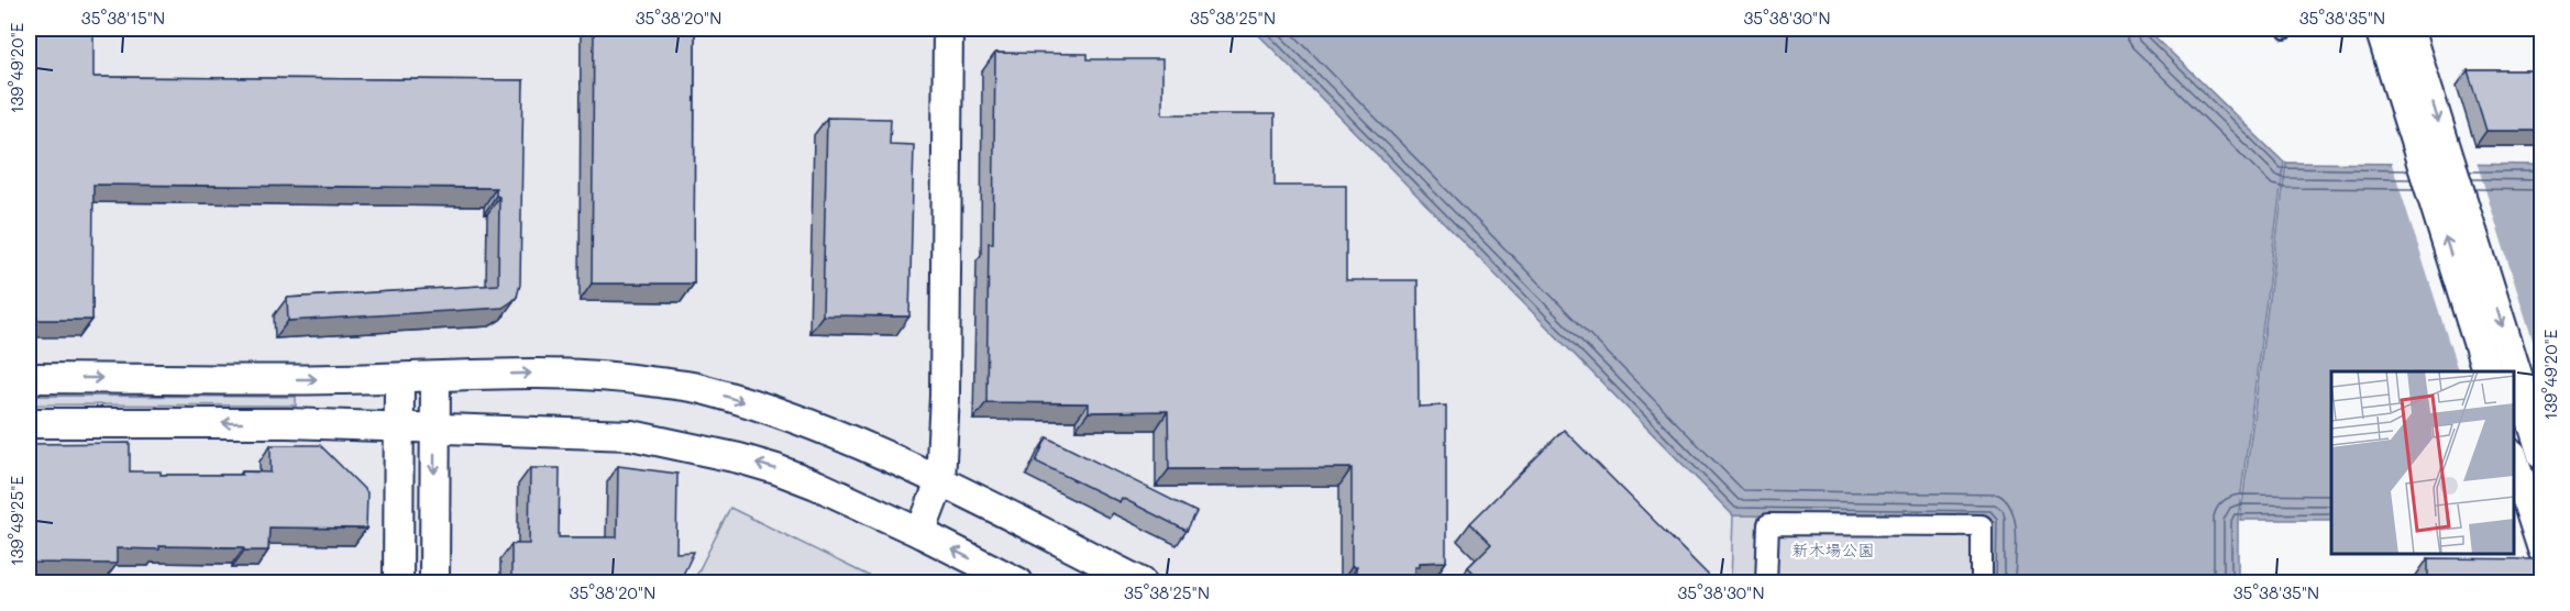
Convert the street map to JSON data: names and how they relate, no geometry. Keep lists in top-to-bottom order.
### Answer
{
  "parks": ["新木場公園"],
  "coordinates": [
    "35°38'15\"N",
    "35°38'20\"N",
    "35°38'25\"N",
    "35°38'30\"N",
    "35°38'35\"N",
    "139°49'20\"E",
    "139°49'25\"E"
  ]
}
